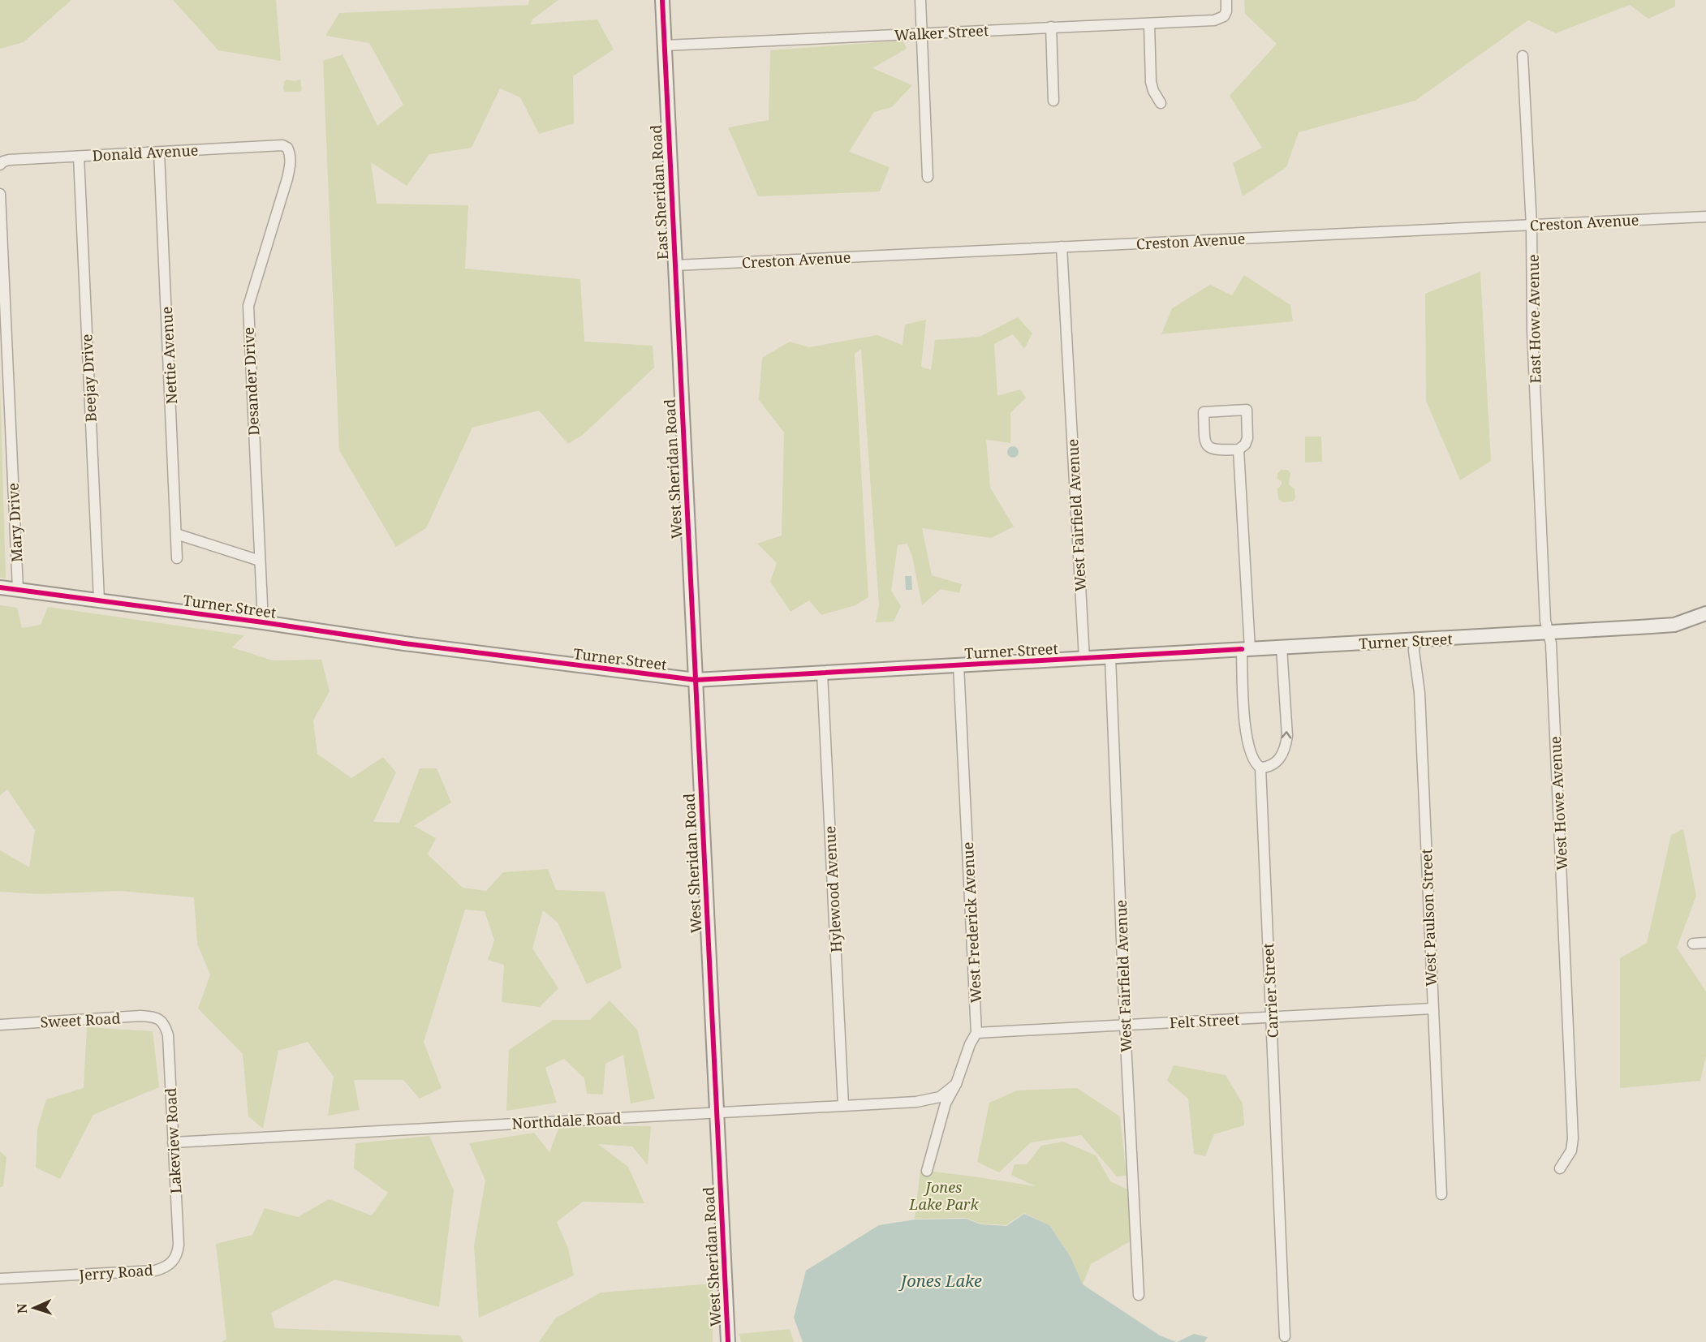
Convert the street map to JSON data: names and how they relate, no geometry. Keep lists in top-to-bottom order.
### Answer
{
  "streets": {
    "street": [
      "Walker Street",
      "Donald Avenue",
      "East Sheridan Road",
      "Creston Avenue",
      "East Howe Avenue",
      "Nettie Avenue",
      "Beejay Drive",
      "Desander Drive",
      "West Sheridan Road",
      "West Fairfield Avenue",
      "Mary Drive",
      "Turner Street",
      "West Howe Avenue",
      "Hylewood Avenue",
      "West Paulson Street",
      "West Frederick Avenue",
      "Carrier Street",
      "Sweet Road",
      "Felt Street",
      "Northdale Road",
      "Lakeview Road",
      "Jerry Road"
    ]
  },
  "crossings": [
    ["Walker Street", "East Sheridan Road"],
    ["Donald Avenue", "Nettie Avenue"],
    ["Donald Avenue", "Beejay Drive"],
    ["Donald Avenue", "Desander Drive"],
    ["East Sheridan Road", "Creston Avenue"],
    ["East Sheridan Road", "West Sheridan Road"],
    ["Creston Avenue", "East Howe Avenue"],
    ["Creston Avenue", "West Fairfield Avenue"],
    ["East Howe Avenue", "West Howe Avenue"],
    ["Beejay Drive", "Turner Street"],
    ["Desander Drive", "Turner Street"],
    ["West Sheridan Road", "Turner Street"],
    ["West Sheridan Road", "Northdale Road"],
    ["West Fairfield Avenue", "Turner Street"],
    ["West Fairfield Avenue", "Felt Street"],
    ["Mary Drive", "Turner Street"],
    ["Turner Street", "West Howe Avenue"],
    ["Turner Street", "Hylewood Avenue"],
    ["Turner Street", "West Paulson Street"],
    ["Turner Street", "West Frederick Avenue"],
    ["Turner Street", "Carrier Street"],
    ["Hylewood Avenue", "Northdale Road"],
    ["West Paulson Street", "Felt Street"],
    ["West Frederick Avenue", "Felt Street"],
    ["West Frederick Avenue", "Northdale Road"],
    ["Carrier Street", "Felt Street"],
    ["Sweet Road", "Lakeview Road"],
    ["Northdale Road", "Lakeview Road"],
    ["Lakeview Road", "Jerry Road"]
  ],
  "water": ["Jones Lake"],
  "parks": ["Jones Lake Park"],
  "north": "left"
}
